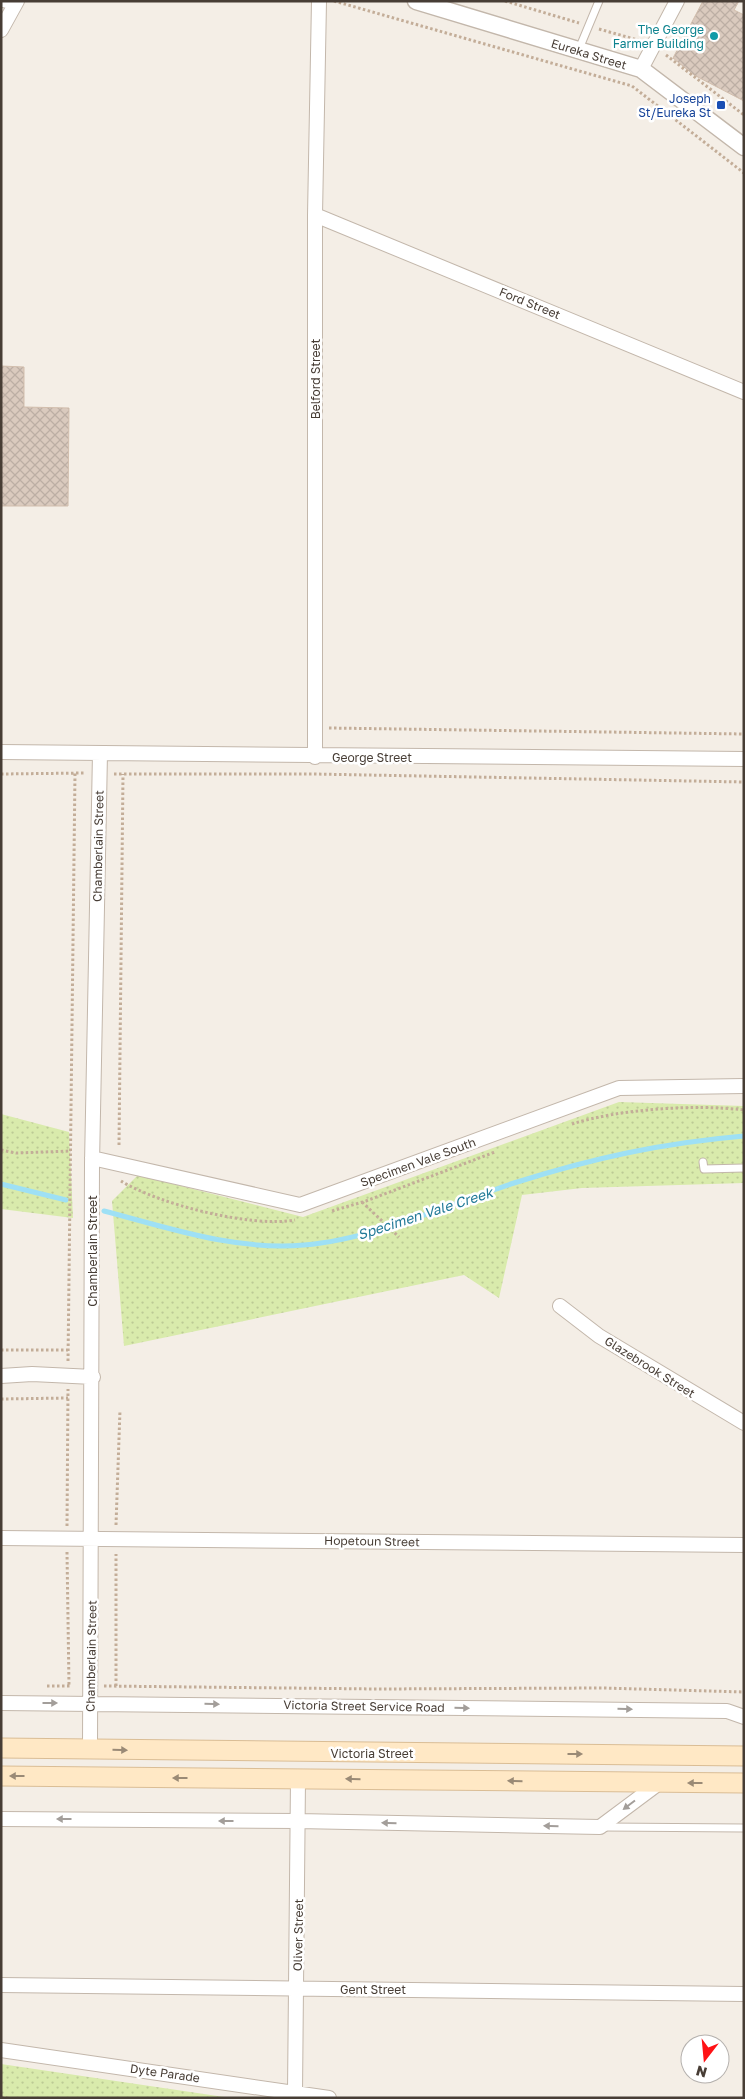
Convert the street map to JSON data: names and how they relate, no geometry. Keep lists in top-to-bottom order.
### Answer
{
  "streets": {
    "main road": ["Victoria Street"],
    "street": [
      "Eureka Street",
      "Ford Street",
      "Belford Street",
      "George Street",
      "Chamberlain Street",
      "Specimen Vale South",
      "Glazebrook Street",
      "Hopetoun Street",
      "Victoria Street Service Road",
      "Oliver Street",
      "Gent Street",
      "Dyte Parade"
    ]
  },
  "crossings": [
    ["Ford Street", "Belford Street"],
    ["Belford Street", "George Street"],
    ["George Street", "Chamberlain Street"],
    ["Chamberlain Street", "Specimen Vale South"],
    ["Chamberlain Street", "Hopetoun Street"],
    ["Chamberlain Street", "Victoria Street Service Road"],
    ["Chamberlain Street", "Victoria Street"],
    ["Victoria Street", "Oliver Street"],
    ["Oliver Street", "Gent Street"],
    ["Oliver Street", "Dyte Parade"]
  ],
  "water": ["Specimen Vale Creek"],
  "places": {
    "other": ["The George Farmer Building"],
    "transit": ["Joseph St/Eureka St"]
  },
  "north": "bottom"
}
